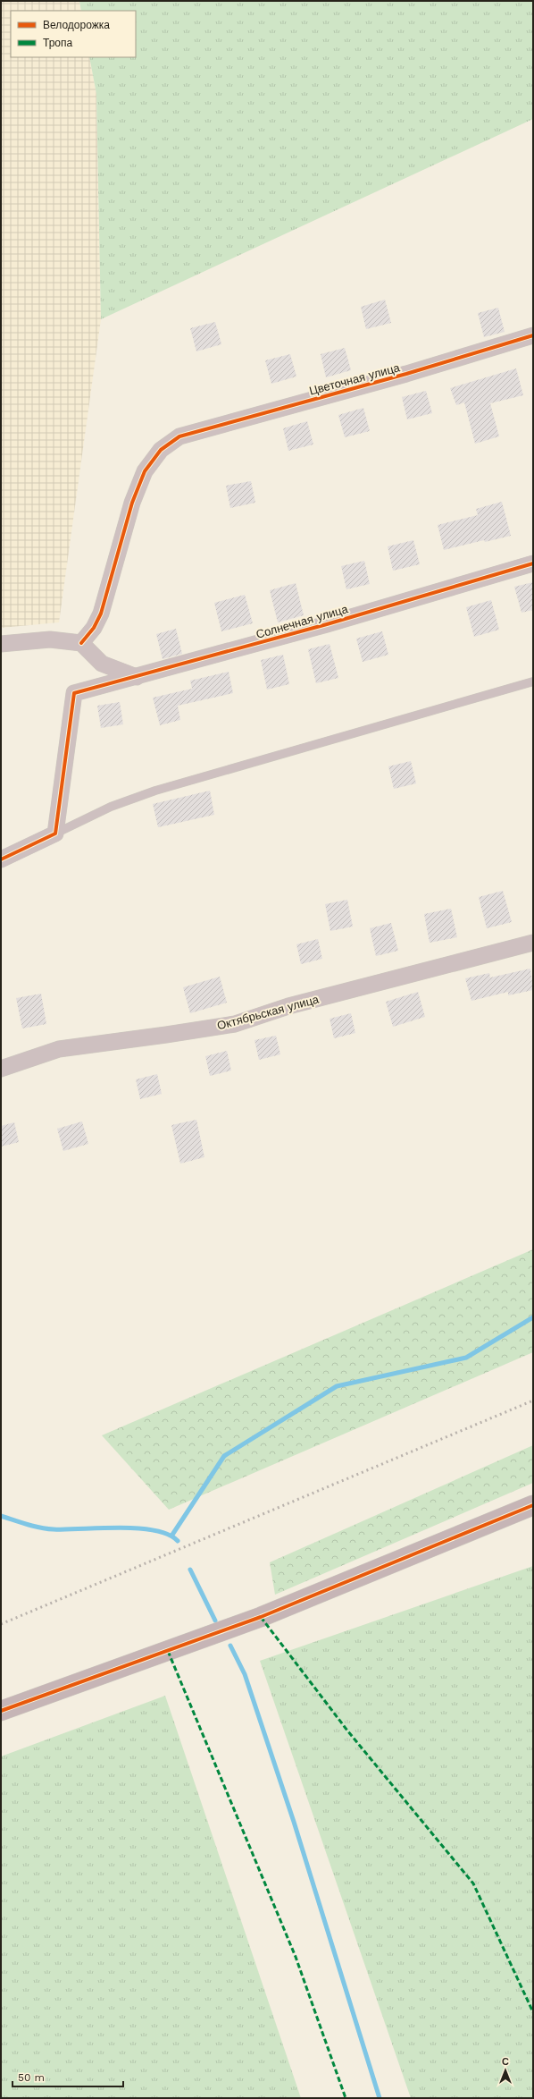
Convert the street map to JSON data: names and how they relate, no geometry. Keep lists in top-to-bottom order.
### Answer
{
  "streets": {
    "street": ["Цветочная улица", "Солнечная улица", "Октябрьская улица"]
  },
  "legend": ["Велодорожка", "Тропа"],
  "scale_bar": "50 m",
  "north": "top"
}
